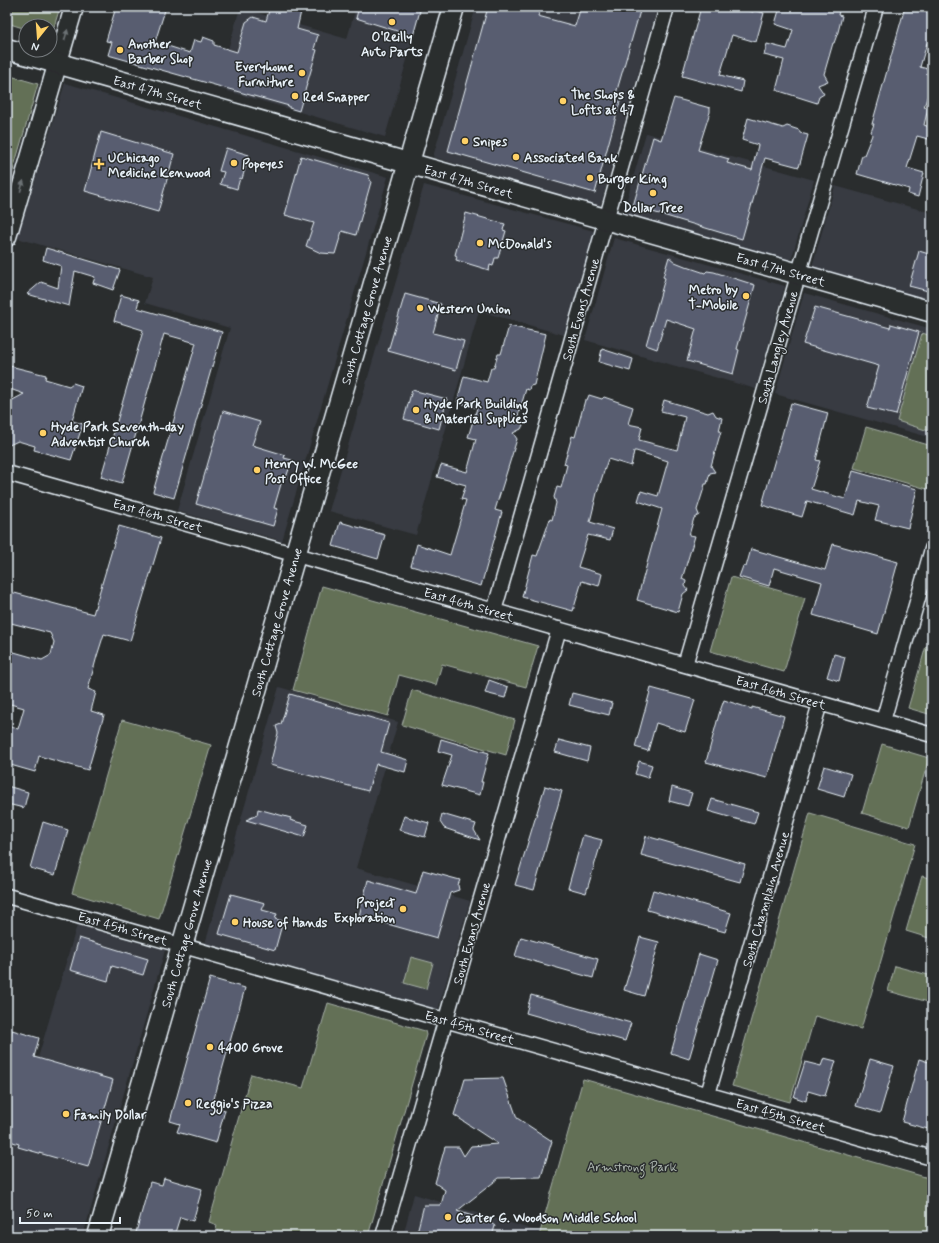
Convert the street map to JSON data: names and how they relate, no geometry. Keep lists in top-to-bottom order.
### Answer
{
  "streets": {
    "main road": ["East 47th Street", "South Cottage Grove Avenue"],
    "street": [
      "South Evans Avenue",
      "South Langley Avenue",
      "East 46th Street",
      "South Champlain Avenue",
      "East 45th Street"
    ]
  },
  "crossings": [
    ["East 47th Street", "South Evans Avenue"],
    ["East 47th Street", "South Cottage Grove Avenue"],
    ["East 47th Street", "South Langley Avenue"],
    ["South Evans Avenue", "East 46th Street"],
    ["South Evans Avenue", "East 45th Street"],
    ["South Cottage Grove Avenue", "East 46th Street"],
    ["South Cottage Grove Avenue", "East 45th Street"],
    ["South Langley Avenue", "East 46th Street"],
    ["East 46th Street", "South Champlain Avenue"],
    ["South Champlain Avenue", "East 45th Street"]
  ],
  "parks": ["Armstrong Park"],
  "places": {
    "other": [
      "O'Reilly Auto Parts",
      "Another Barber Shop",
      "Everyhome Furniture",
      "Red Snapper",
      "The Shops & Lofts at 47",
      "Snipes",
      "Associated Bank",
      "Popeyes",
      "Burger King",
      "Dollar Tree",
      "McDonald's",
      "Metro by T-Mobile",
      "Western Union",
      "Hyde Park Building & Material Supplies",
      "Hyde Park Seventh-day Adventist Church",
      "Henry W. McGee Post Office",
      "Project Exploration",
      "House of Hands",
      "4400 Grove",
      "Reggio's Pizza",
      "Family Dollar",
      "Carter G. Woodson Middle School"
    ],
    "health": ["UChicago Medicine Kenwood"]
  },
  "scale_bar": "50 m",
  "north": "bottom"
}
